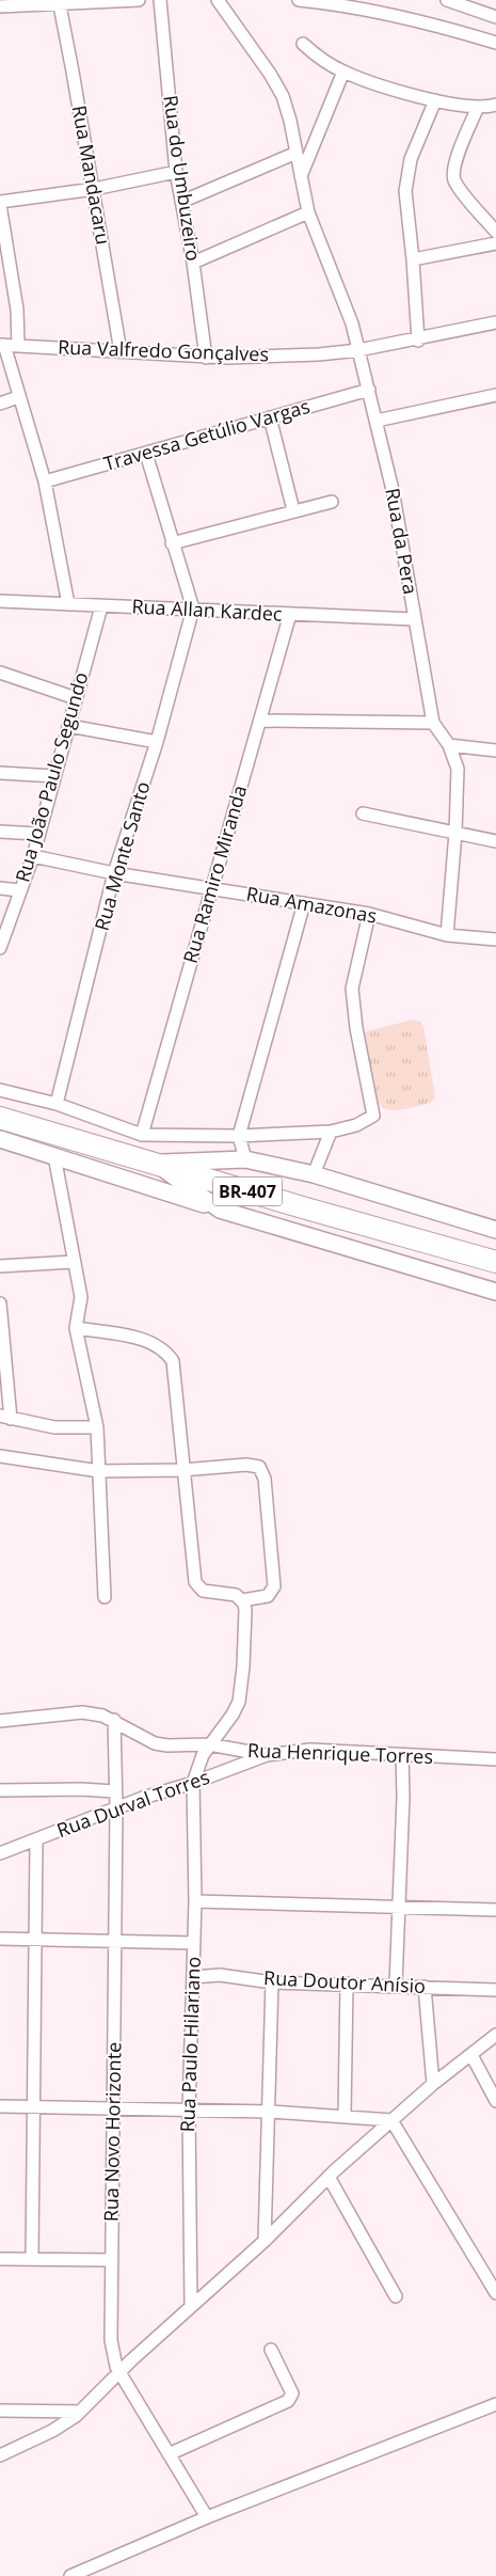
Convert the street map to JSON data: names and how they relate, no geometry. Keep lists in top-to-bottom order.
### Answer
{
  "streets": {
    "highway": ["BR-407"],
    "street": [
      "Rua Mandacaru",
      "Rua do Umbuzeiro",
      "Rua Valfredo Gonçalves",
      "Travessa Getúlio Vargas",
      "Rua da Pera",
      "Rua Allan Kardec",
      "Rua João Paulo Segundo",
      "Rua Monte Santo",
      "Rua Ramiro Miranda",
      "Rua Amazonas",
      "Rua Henrique Torres",
      "Rua Durval Torres",
      "Rua Doutor Anísio",
      "Rua Paulo Hilariano",
      "Rua Novo Horizonte"
    ]
  },
  "crossings": [
    ["Rua Mandacaru", "Rua Valfredo Gonçalves"],
    ["Rua do Umbuzeiro", "Rua Valfredo Gonçalves"],
    ["Rua Valfredo Gonçalves", "Rua da Pera"],
    ["Travessa Getúlio Vargas", "Rua da Pera"],
    ["Rua da Pera", "Rua Allan Kardec"],
    ["Rua da Pera", "Rua Amazonas"],
    ["Rua Allan Kardec", "Rua João Paulo Segundo"],
    ["Rua Allan Kardec", "Rua Monte Santo"],
    ["Rua Allan Kardec", "Rua Ramiro Miranda"],
    ["Rua João Paulo Segundo", "Rua Amazonas"],
    ["Rua Monte Santo", "Rua Amazonas"],
    ["Rua Ramiro Miranda", "Rua Amazonas"],
    ["Rua Henrique Torres", "Rua Durval Torres"],
    ["Rua Henrique Torres", "Rua Novo Horizonte"],
    ["Rua Durval Torres", "Rua Paulo Hilariano"],
    ["Rua Durval Torres", "Rua Novo Horizonte"],
    ["Rua Doutor Anísio", "Rua Paulo Hilariano"]
  ]
}
